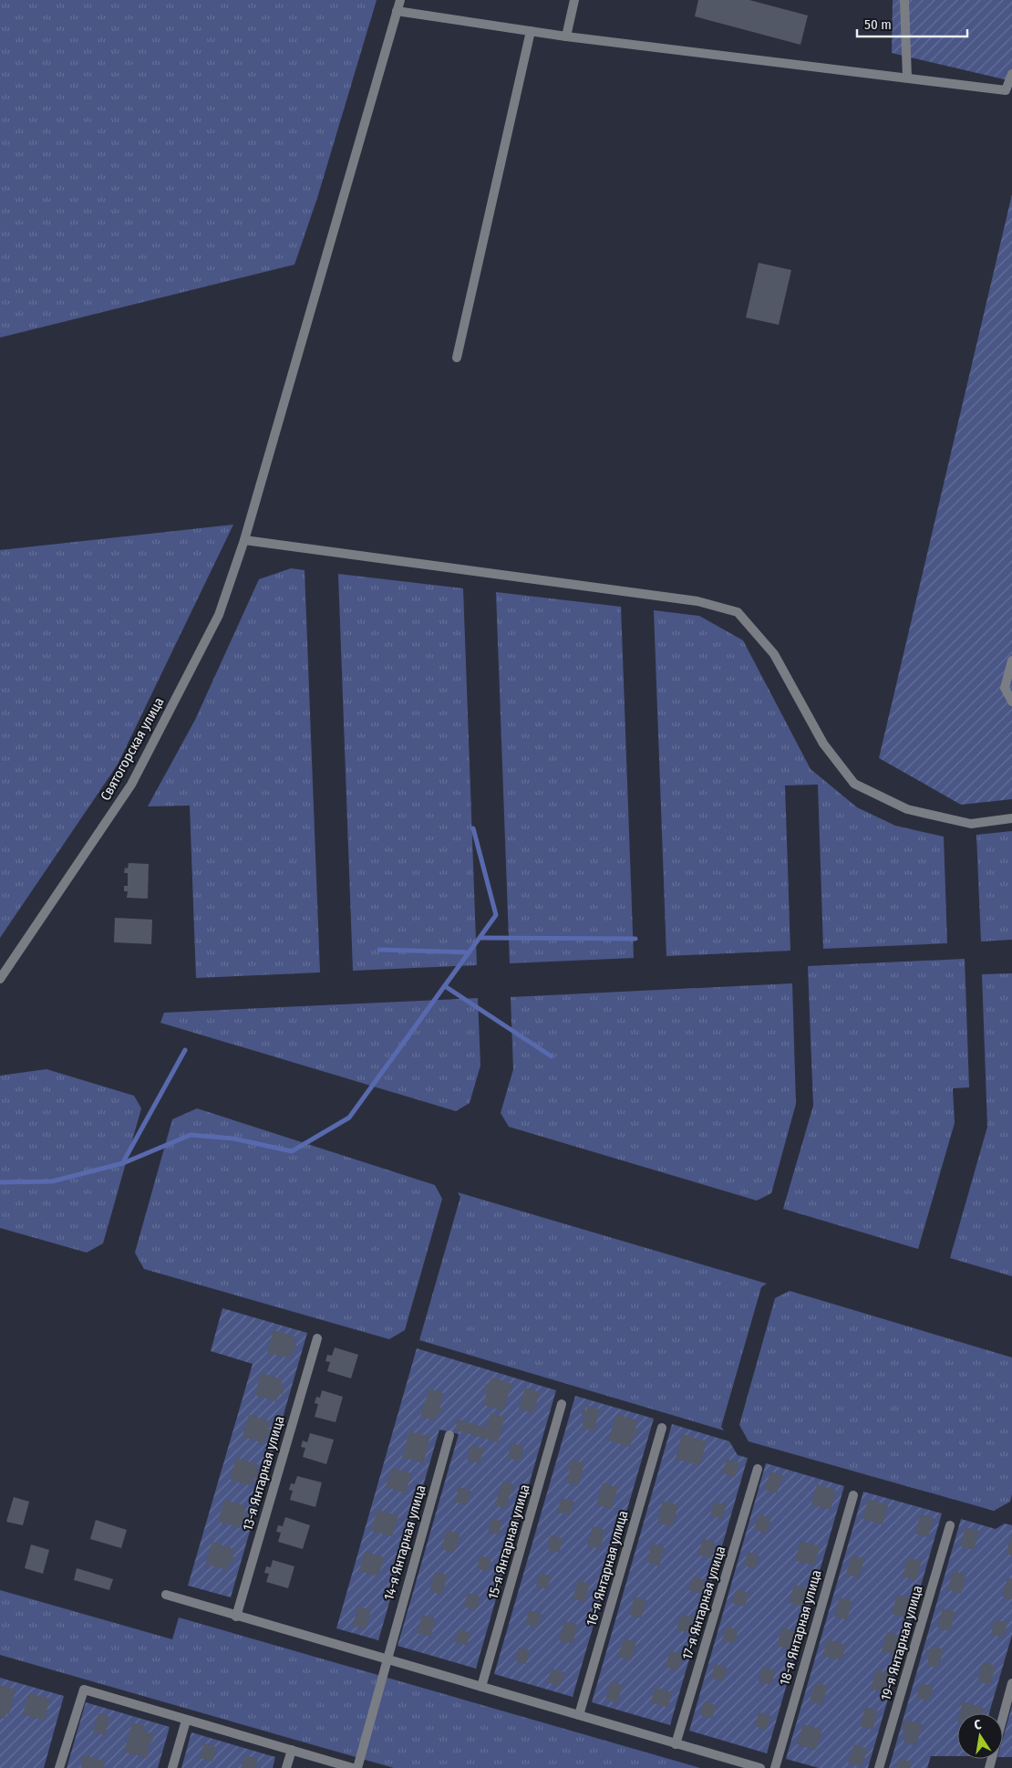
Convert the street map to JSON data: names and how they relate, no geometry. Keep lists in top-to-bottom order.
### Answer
{
  "streets": {
    "street": [
      "Святогорская улица",
      "13-я Янтарная улица",
      "15-я Янтарная улица",
      "14-я Янтарная улица",
      "16-я Янтарная улица",
      "17-я Янтарная улица",
      "18-я Янтарная улица",
      "19-я Янтарная улица"
    ]
  },
  "scale_bar": "50 m",
  "north": "top"
}
